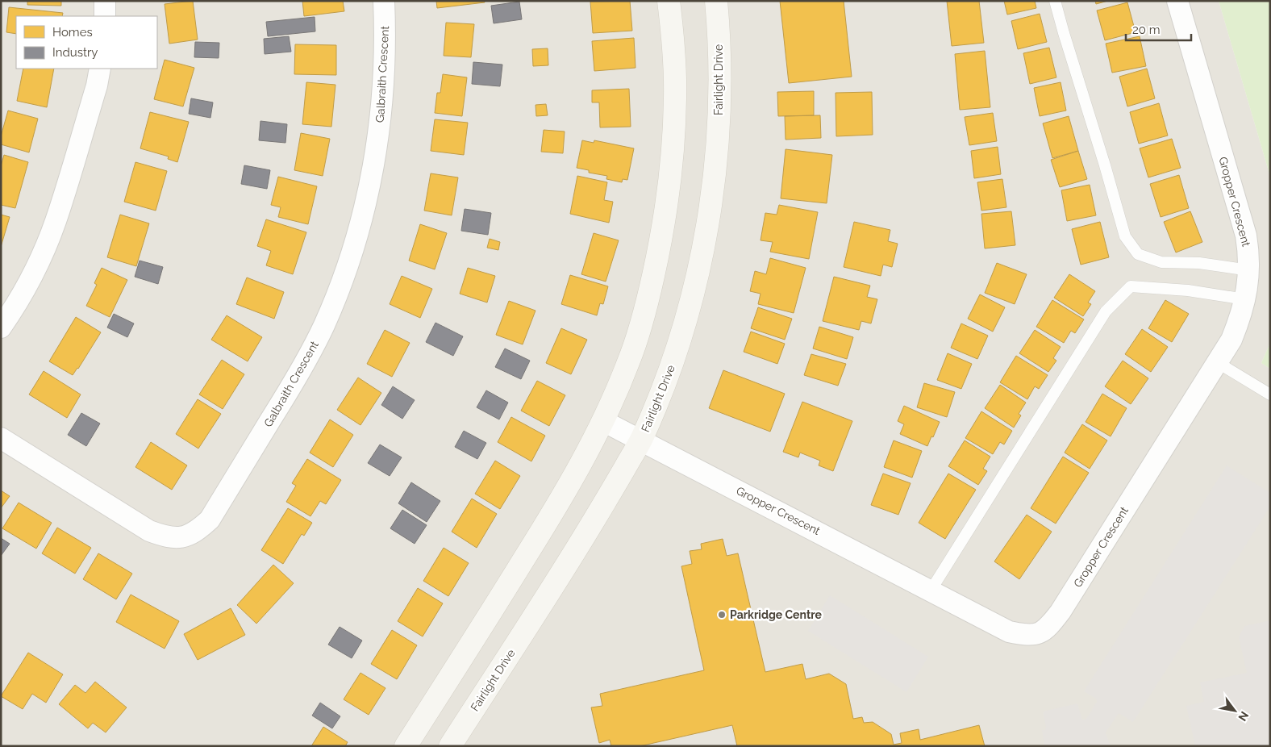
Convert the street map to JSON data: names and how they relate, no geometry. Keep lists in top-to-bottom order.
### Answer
{
  "streets": {
    "main road": ["Fairlight Drive"],
    "street": ["Galbraith Crescent", "Gropper Crescent"]
  },
  "crossings": [
    ["Fairlight Drive", "Gropper Crescent"]
  ],
  "places": ["Parkridge Centre"],
  "legend": ["Homes", "Industry"],
  "scale_bar": "20 m",
  "north": "bottom right"
}
